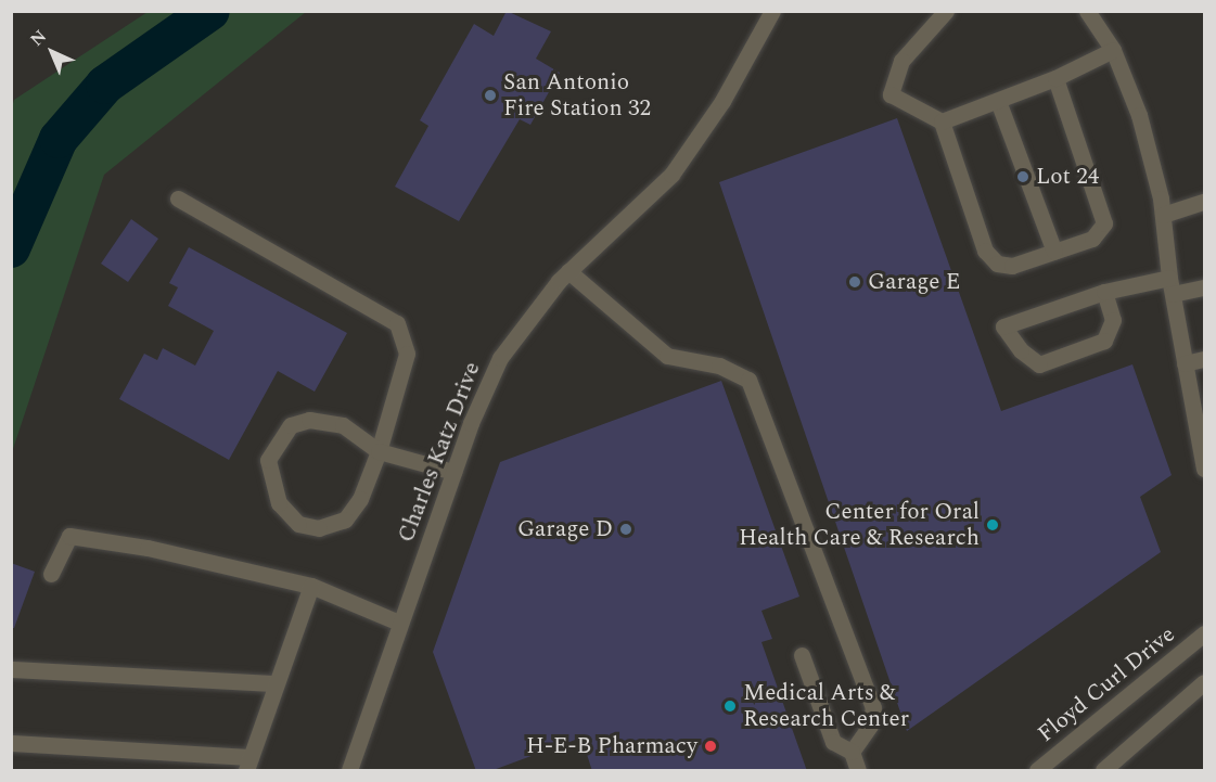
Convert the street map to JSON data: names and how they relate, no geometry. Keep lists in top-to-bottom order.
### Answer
{
  "streets": {
    "street": ["Charles Katz Drive", "Floyd Curl Drive"]
  },
  "places": [
    "San Antonio Fire Station 32",
    "Lot 24",
    "Garage E",
    "Center for Oral Health Care & Research",
    "Garage D",
    "Medical Arts & Research Center",
    "H-E-B Pharmacy"
  ],
  "north": "top left"
}
